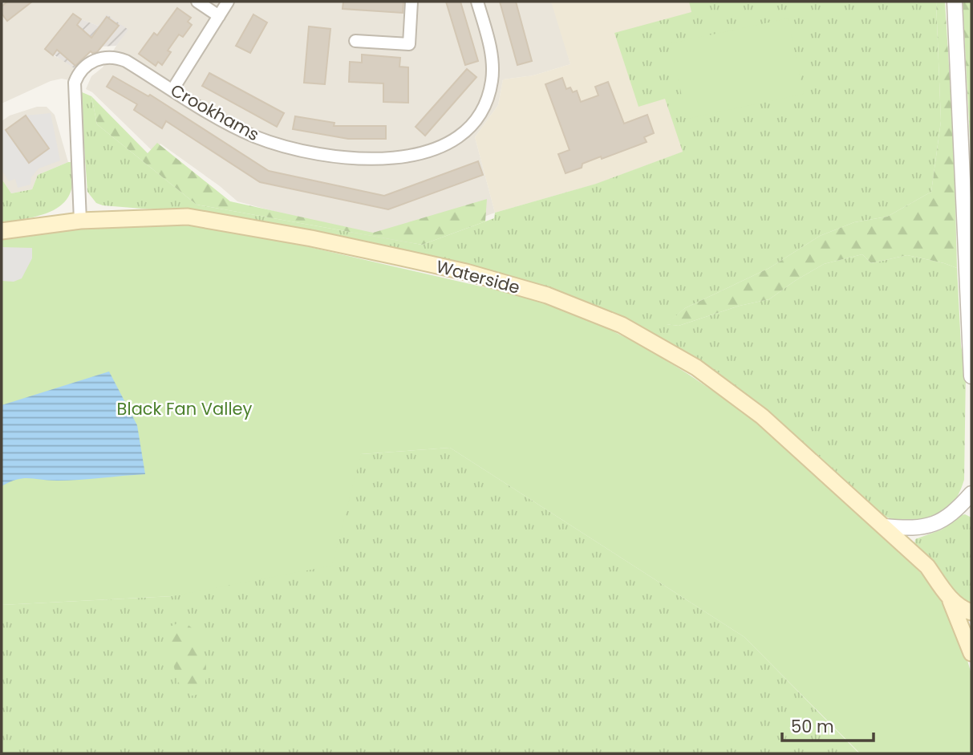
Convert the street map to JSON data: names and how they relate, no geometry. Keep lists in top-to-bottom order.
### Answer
{
  "streets": {
    "main road": ["Waterside"],
    "street": ["Crookhams"]
  },
  "crossings": [
    ["Crookhams", "Waterside"]
  ],
  "parks": ["Black Fan Valley"],
  "scale_bar": "50 m"
}
